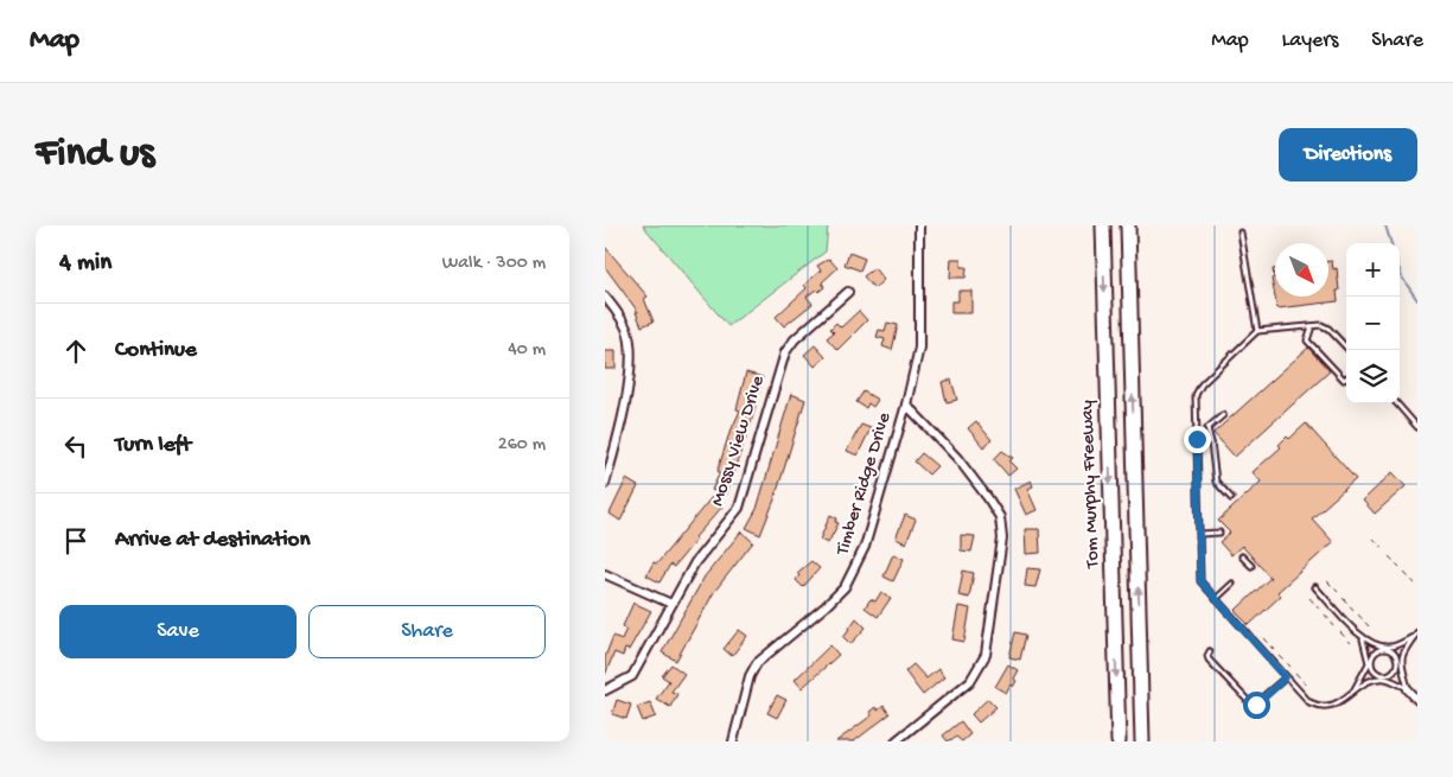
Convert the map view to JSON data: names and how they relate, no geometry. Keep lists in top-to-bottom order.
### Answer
{
  "streets": {
    "highway": ["Tom Murphy Freeway"],
    "street": ["Mossy View Drive", "Timber Ridge Drive"]
  },
  "north": "bottom right",
  "page": {
    "header": "Map",
    "nav": ["Map", "Layers", "Share"],
    "buttons": [
      "Directions",
      ["Save", "Share"]
    ],
    "title": "Find us",
    "heading": ["4 min", "Walk · 300 m"],
    "map_buttons": ["+", "−"],
    "list": [
      ["Continue", "40 m"],
      ["Turn left", "260 m"],
      "Arrive at destination"
    ]
  }
}
